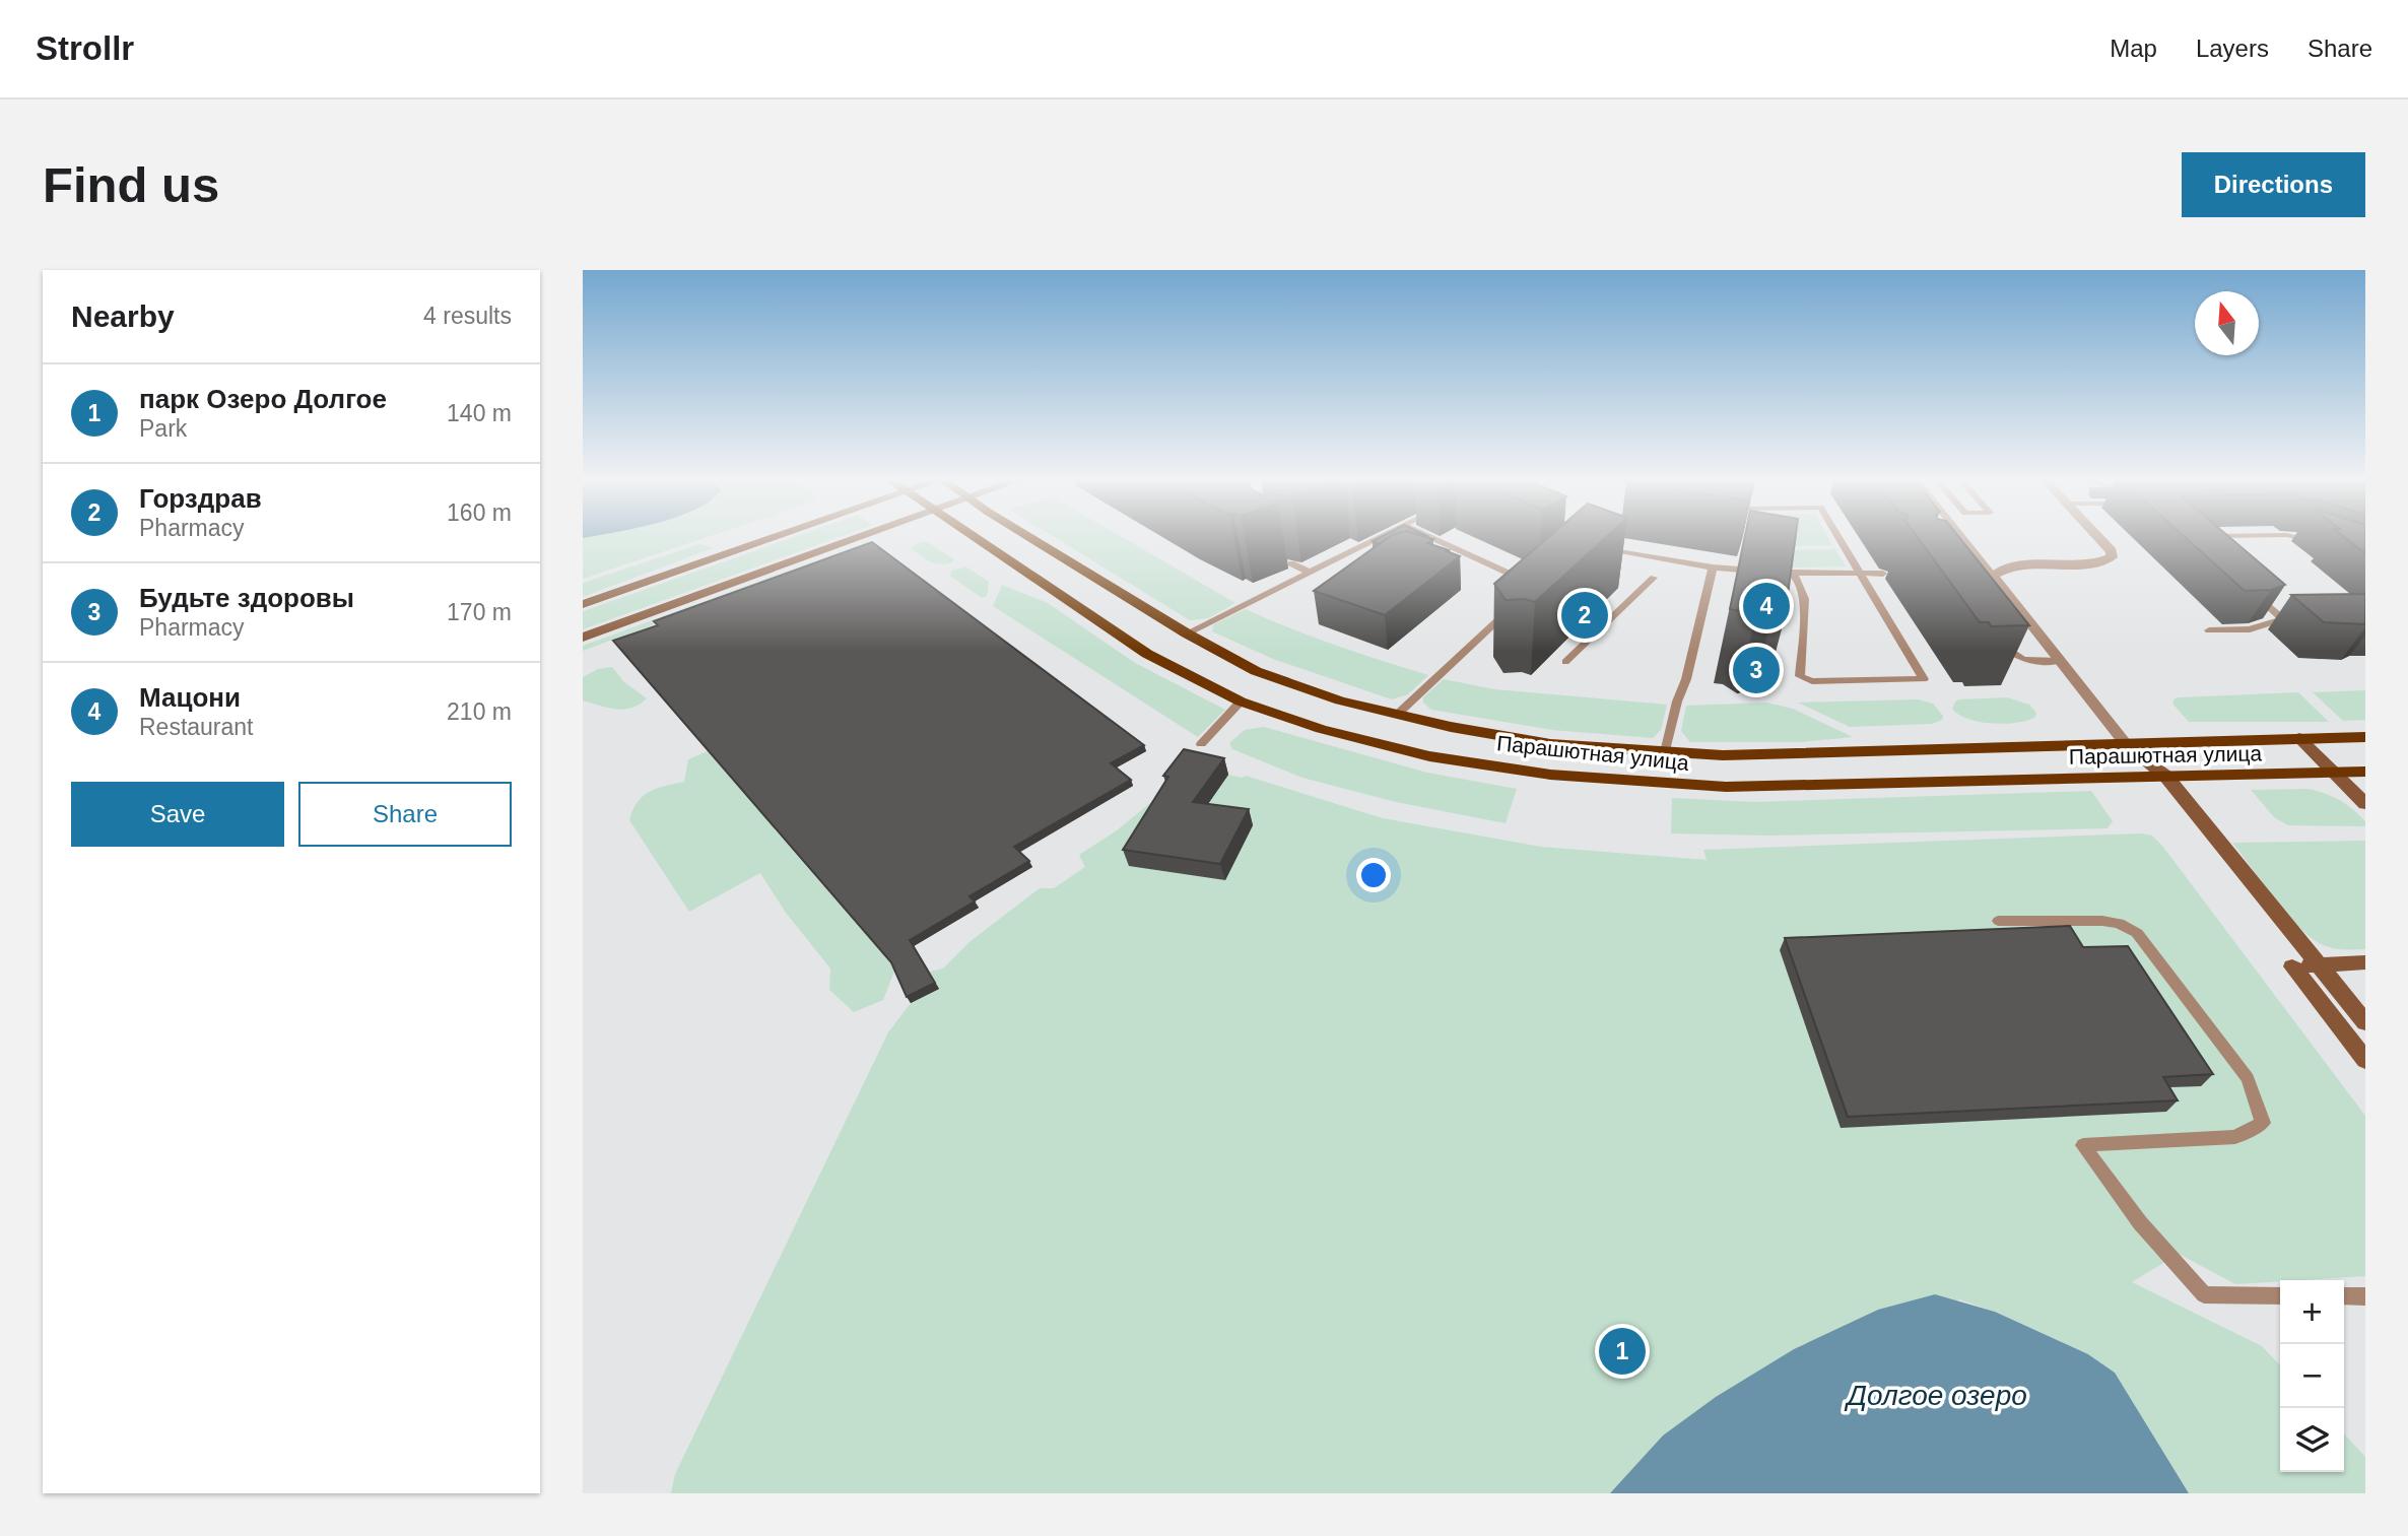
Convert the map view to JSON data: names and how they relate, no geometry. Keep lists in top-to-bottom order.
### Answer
{
  "streets": {
    "main road": ["Парашютная улица"]
  },
  "water": ["Долгое озеро"],
  "north": "top",
  "page": {
    "header": "Strollr",
    "nav": ["Map", "Layers", "Share"],
    "buttons": [
      "Directions",
      ["Save", "Share"]
    ],
    "title": "Find us",
    "heading": ["Nearby", "4 results"],
    "list": [
      {
        "mark": "1",
        "name": "парк Озеро Долгое",
        "note": "Park",
        "value": "140 m"
      },
      {
        "mark": "2",
        "name": "Горздрав",
        "note": "Pharmacy",
        "value": "160 m"
      },
      {
        "mark": "3",
        "name": "Будьте здоровы",
        "note": "Pharmacy",
        "value": "170 m"
      },
      {
        "mark": "4",
        "name": "Мацони",
        "note": "Restaurant",
        "value": "210 m"
      }
    ],
    "pins": [
      "4",
      "2",
      "3",
      "1"
    ],
    "map_buttons": ["+", "−"]
  }
}
